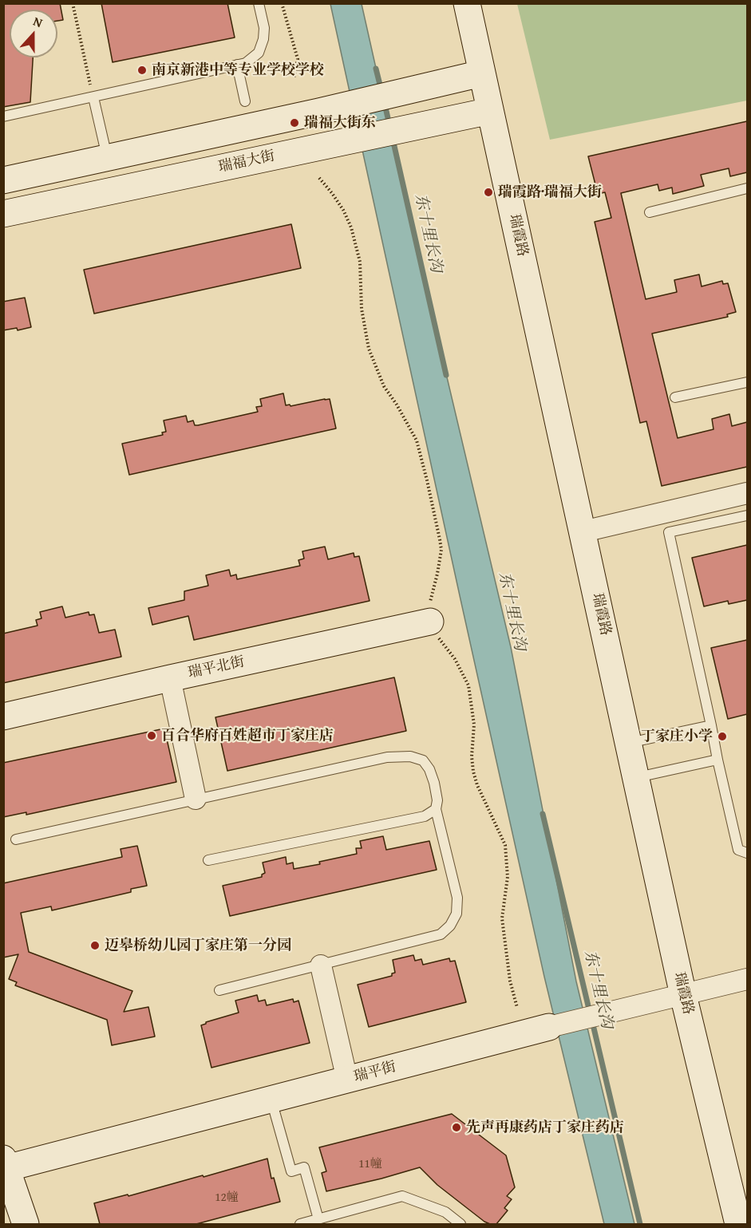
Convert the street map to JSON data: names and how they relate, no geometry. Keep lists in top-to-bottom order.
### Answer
{
  "streets": {
    "street": [
      "瑞福大街",
      "瑞霞路",
      "瑞平北街",
      "瑞平街"
    ]
  },
  "crossings": [
    ["瑞福大街", "瑞霞路"],
    ["瑞霞路", "瑞平街"]
  ],
  "water": ["东十里长沟"],
  "places": [
    "南京新港中等专业学校学校",
    "瑞福大街东",
    "瑞霞路·瑞福大街",
    "百合华府百姓超市丁家庄店",
    "丁家庄小学",
    "迈皋桥幼儿园丁家庄第一分园",
    "先声再康药店丁家庄药店"
  ],
  "house_numbers": ["11幢", "12幢"],
  "north": "top"
}
